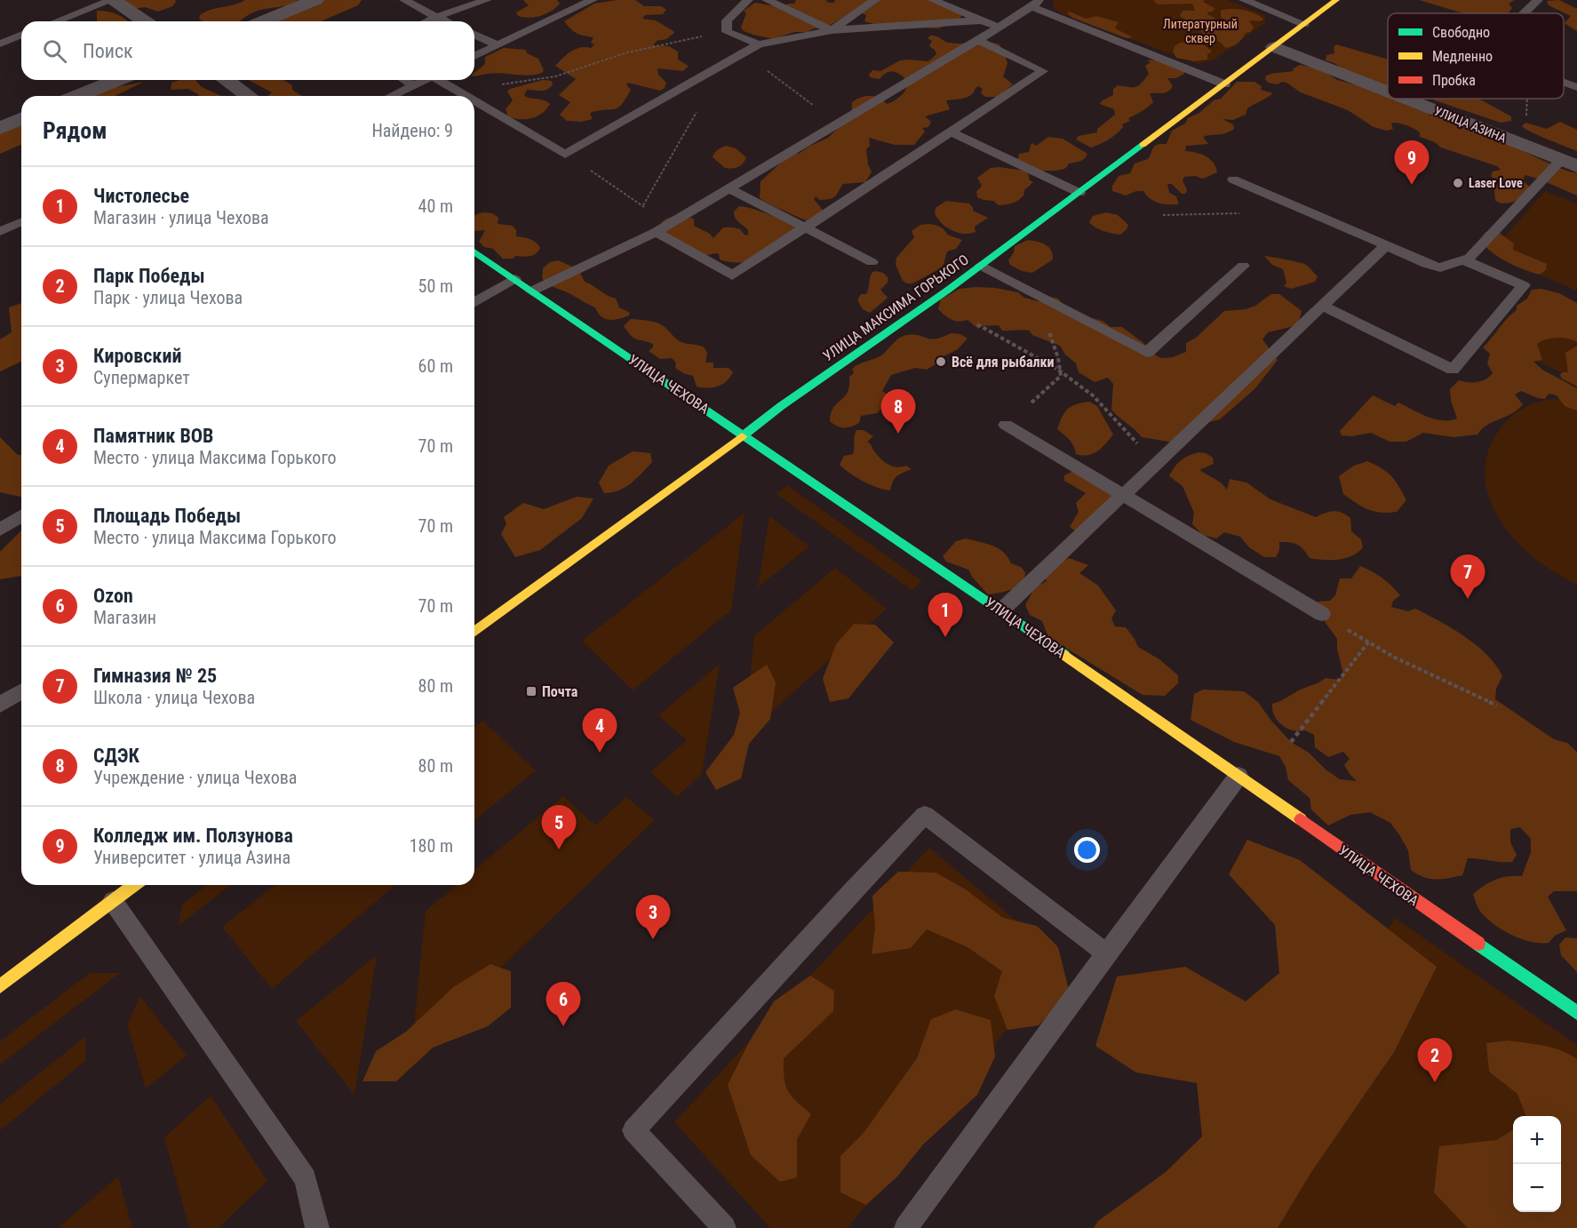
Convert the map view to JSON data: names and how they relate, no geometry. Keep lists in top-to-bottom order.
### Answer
{
  "streets": {
    "main road": ["УЛИЦА МАКСИМА ГОРЬКОГО", "УЛИЦА ЧЕХОВА"],
    "street": ["УЛИЦА АЗИНА"]
  },
  "crossings": [
    ["УЛИЦА АЗИНА", "УЛИЦА МАКСИМА ГОРЬКОГО"],
    ["УЛИЦА МАКСИМА ГОРЬКОГО", "УЛИЦА ЧЕХОВА"]
  ],
  "parks": ["Литературный сквер"],
  "places": {
    "other": ["Laser Love", "Всё для рыбалки"],
    "transit": ["Почта"]
  },
  "legend": ["Свободно", "Медленно", "Пробка"],
  "page": {
    "search": "Поиск",
    "heading": ["Рядом", "Найдено: 9"],
    "pins": [
      "9",
      "8",
      "7",
      "1",
      "4",
      "5",
      "3",
      "6",
      "2"
    ],
    "list": [
      {
        "mark": "1",
        "name": "Чистолесье",
        "note": "Магазин · улица Чехова",
        "value": "40 m"
      },
      {
        "mark": "2",
        "name": "Парк Победы",
        "note": "Парк · улица Чехова",
        "value": "50 m"
      },
      {
        "mark": "3",
        "name": "Кировский",
        "note": "Супермаркет",
        "value": "60 m"
      },
      {
        "mark": "4",
        "name": "Памятник ВОВ",
        "note": "Место · улица Максима Горького",
        "value": "70 m"
      },
      {
        "mark": "5",
        "name": "Площадь Победы",
        "note": "Место · улица Максима Горького",
        "value": "70 m"
      },
      {
        "mark": "6",
        "name": "Ozon",
        "note": "Магазин",
        "value": "70 m"
      },
      {
        "mark": "7",
        "name": "Гимназия № 25",
        "note": "Школа · улица Чехова",
        "value": "80 m"
      },
      {
        "mark": "8",
        "name": "СДЭК",
        "note": "Учреждение · улица Чехова",
        "value": "80 m"
      },
      {
        "mark": "9",
        "name": "Колледж им. Ползунова",
        "note": "Университет · улица Азина",
        "value": "180 m"
      }
    ],
    "map_buttons": ["+", "−"]
  }
}
